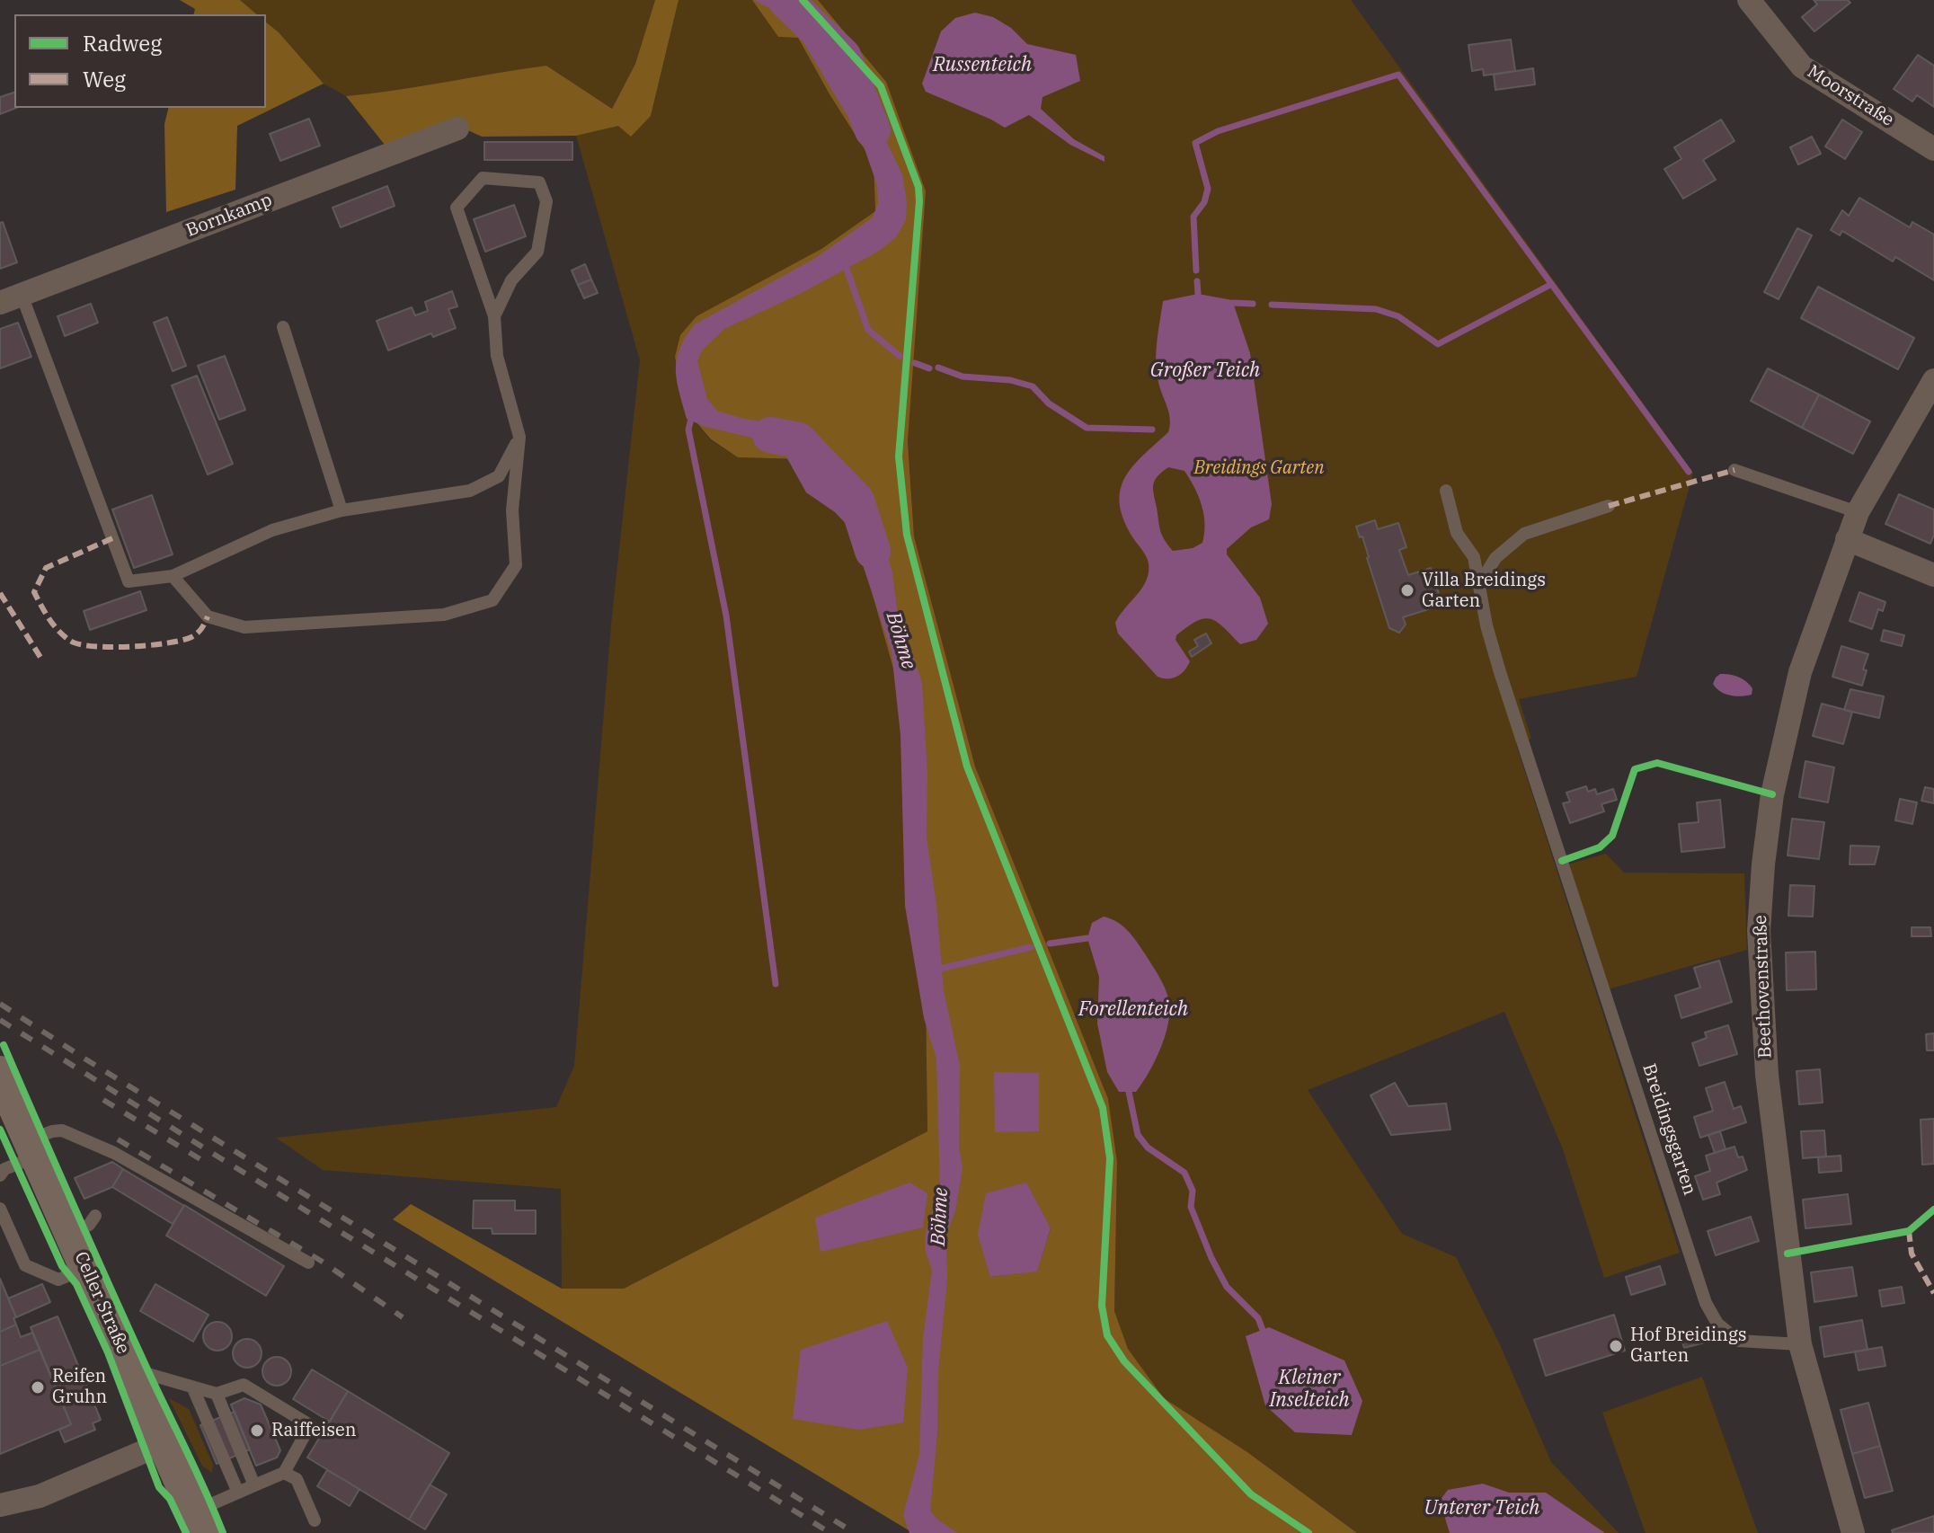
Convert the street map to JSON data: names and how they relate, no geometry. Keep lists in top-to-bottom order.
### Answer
{
  "streets": {
    "main road": ["Celler Straße"],
    "street": ["Moorstraße", "Bornkamp", "Beethovenstraße"],
    "lane": ["Breidingsgarten"]
  },
  "crossings": [
    ["Beethovenstraße", "Breidingsgarten"]
  ],
  "water": [
    "Russenteich",
    "Großer Teich",
    "Böhme",
    "Forellenteich",
    "Kleiner Inselteich",
    "Unterer Teich"
  ],
  "parks": ["Breidings Garten"],
  "places": [
    "Villa Breidings Garten",
    "Hof Breidings Garten",
    "Reifen Gruhn",
    "Raiffeisen"
  ],
  "legend": ["Radweg", "Weg"]
}
